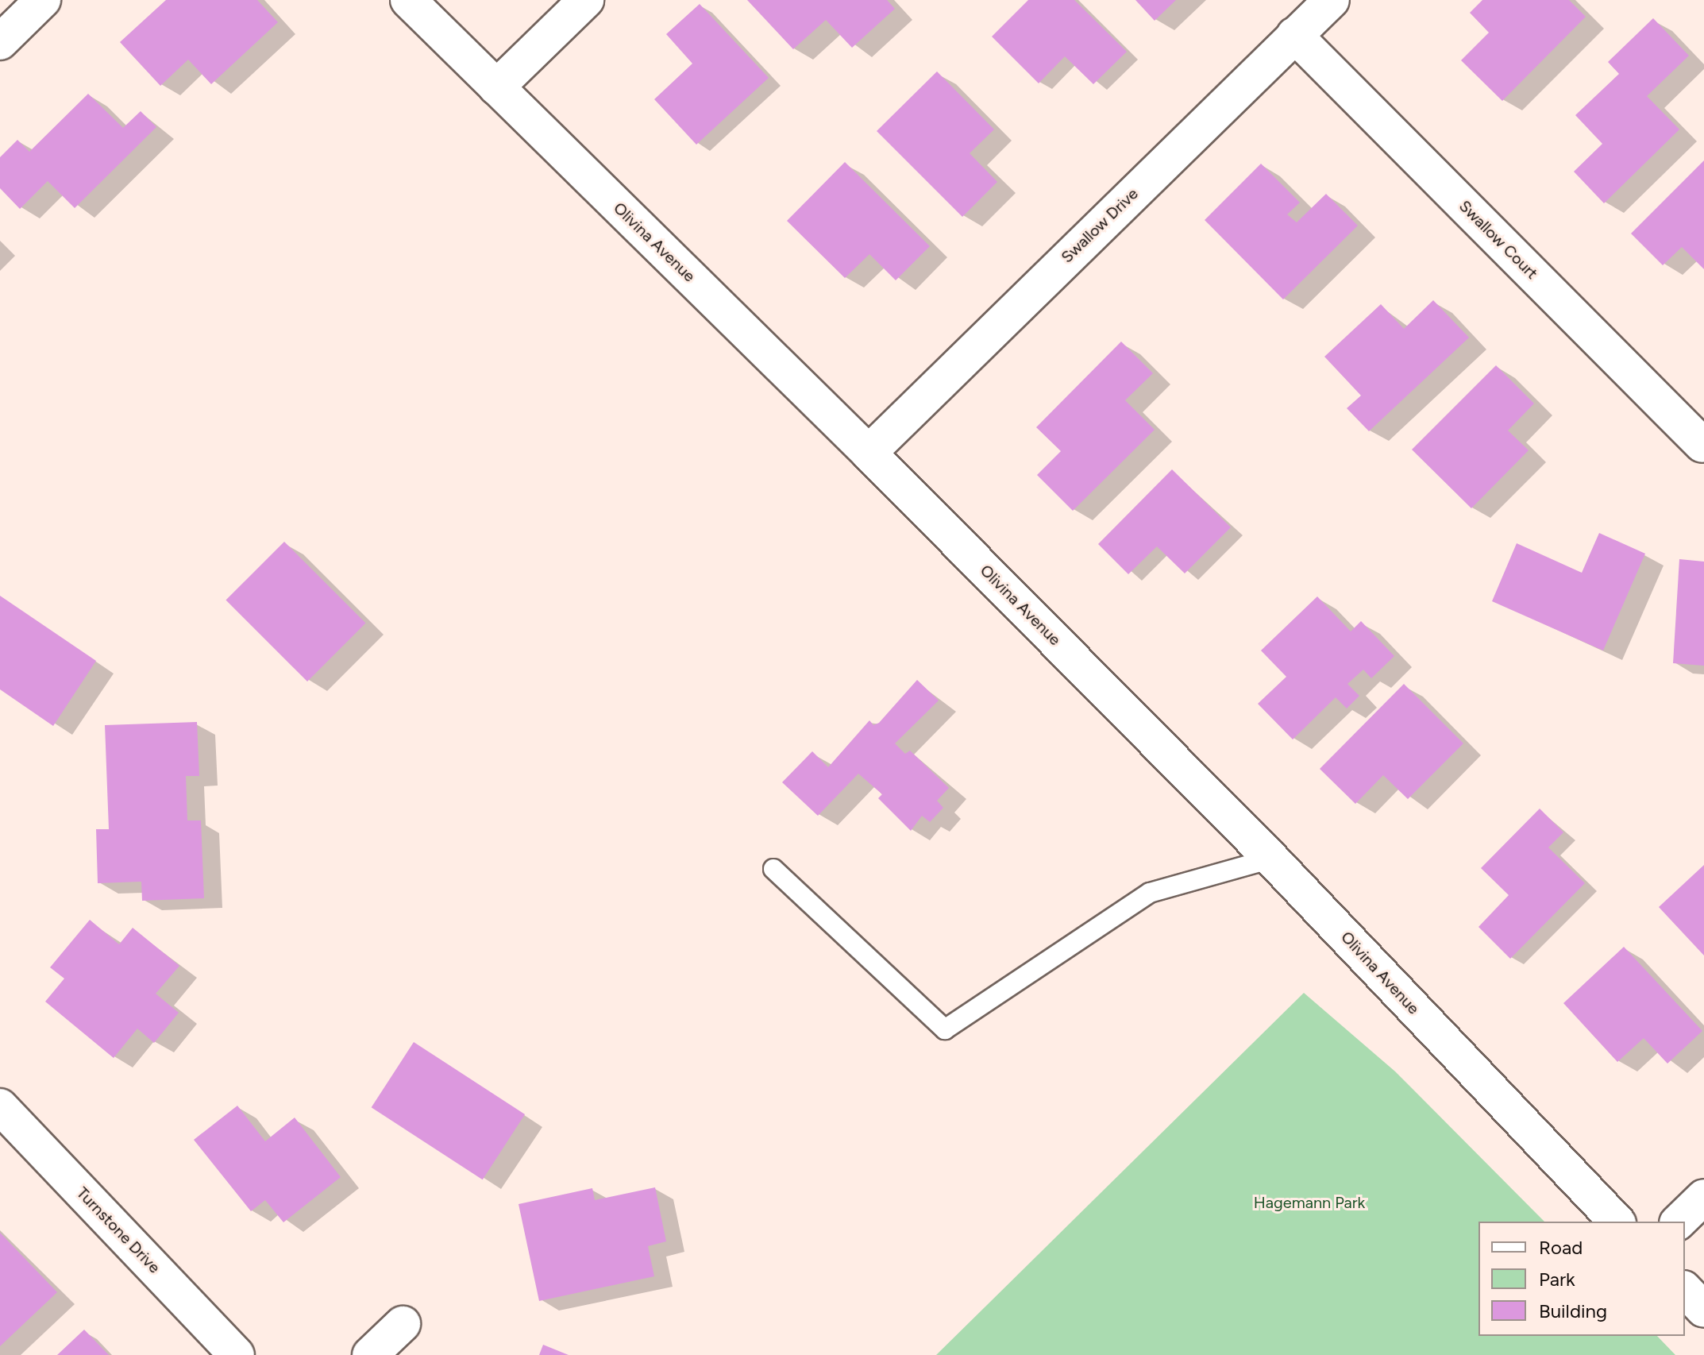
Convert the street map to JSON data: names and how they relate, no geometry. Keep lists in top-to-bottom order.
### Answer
{
  "streets": {
    "street": [
      "Swallow Drive",
      "Swallow Court",
      "Olivina Avenue",
      "Turnstone Drive"
    ]
  },
  "crossings": [
    ["Swallow Drive", "Swallow Court"],
    ["Swallow Drive", "Olivina Avenue"]
  ],
  "parks": ["Hagemann Park"],
  "legend": ["Road", "Park", "Building"]
}
